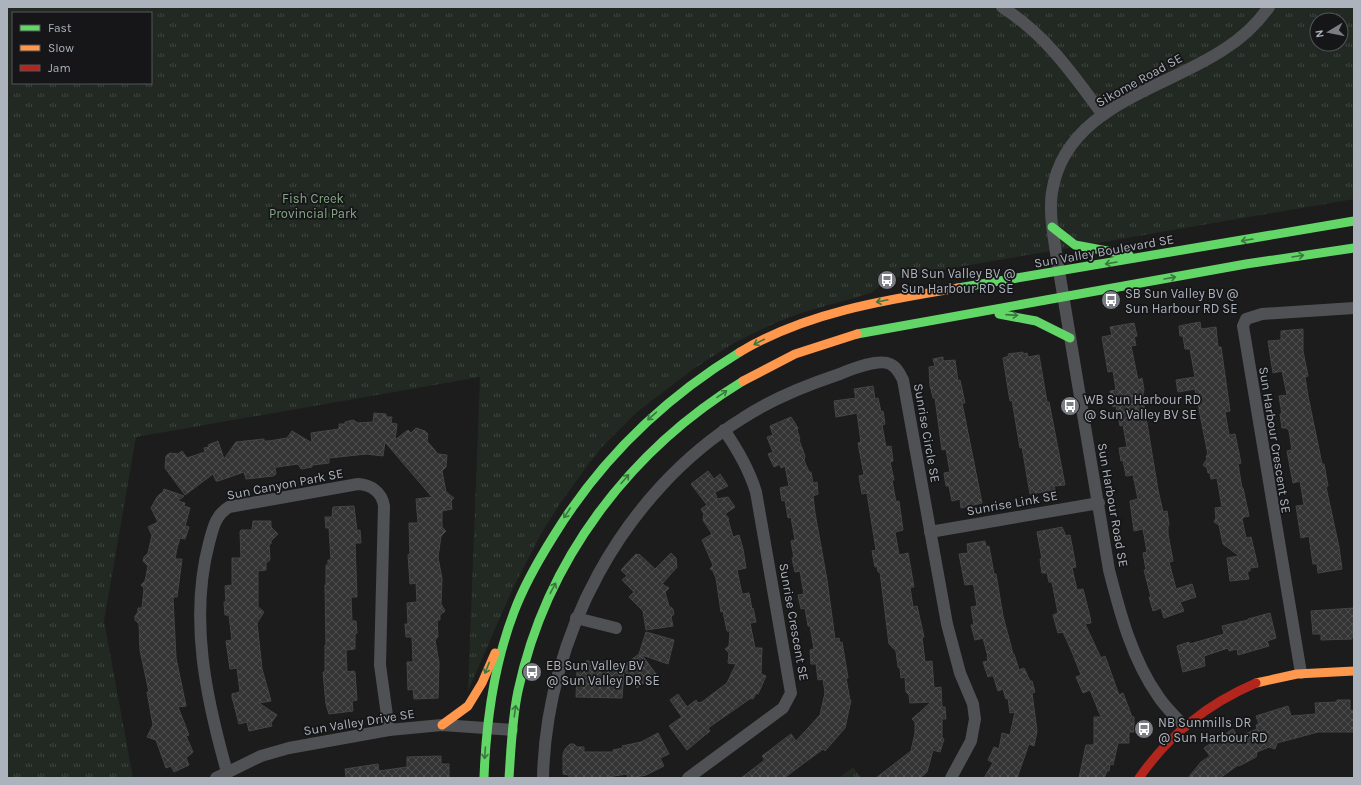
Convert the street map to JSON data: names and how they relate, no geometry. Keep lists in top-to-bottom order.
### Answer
{
  "streets": {
    "main road": ["Sun Valley Boulevard SE"],
    "street": [
      "Sikome Road SE",
      "Sunrise Circle SE",
      "Sun Harbour Crescent SE",
      "Sun Canyon Park SE",
      "Sunrise Link SE",
      "Sun Harbour Road SE",
      "Sunrise Crescent SE",
      "Sun Valley Drive SE"
    ]
  },
  "crossings": [
    ["Sikome Road SE", "Sun Valley Boulevard SE"],
    ["Sikome Road SE", "Sun Harbour Road SE"],
    ["Sun Valley Boulevard SE", "Sun Harbour Road SE"],
    ["Sun Valley Boulevard SE", "Sun Valley Drive SE"],
    ["Sunrise Circle SE", "Sunrise Link SE"],
    ["Sunrise Circle SE", "Sunrise Crescent SE"],
    ["Sun Canyon Park SE", "Sun Valley Drive SE"],
    ["Sunrise Link SE", "Sun Harbour Road SE"]
  ],
  "parks": ["Fish Creek Provincial Park"],
  "places": {
    "bus stop": [
      "NB Sun Valley BV @ Sun Harbour RD SE",
      "SB Sun Valley BV @ Sun Harbour RD SE",
      "WB Sun Harbour RD @ Sun Valley BV SE",
      "EB Sun Valley BV @ Sun Valley DR SE",
      "NB Sunmills DR @ Sun Harbour RD"
    ]
  },
  "legend": ["Fast", "Slow", "Jam"],
  "north": "left"
}
